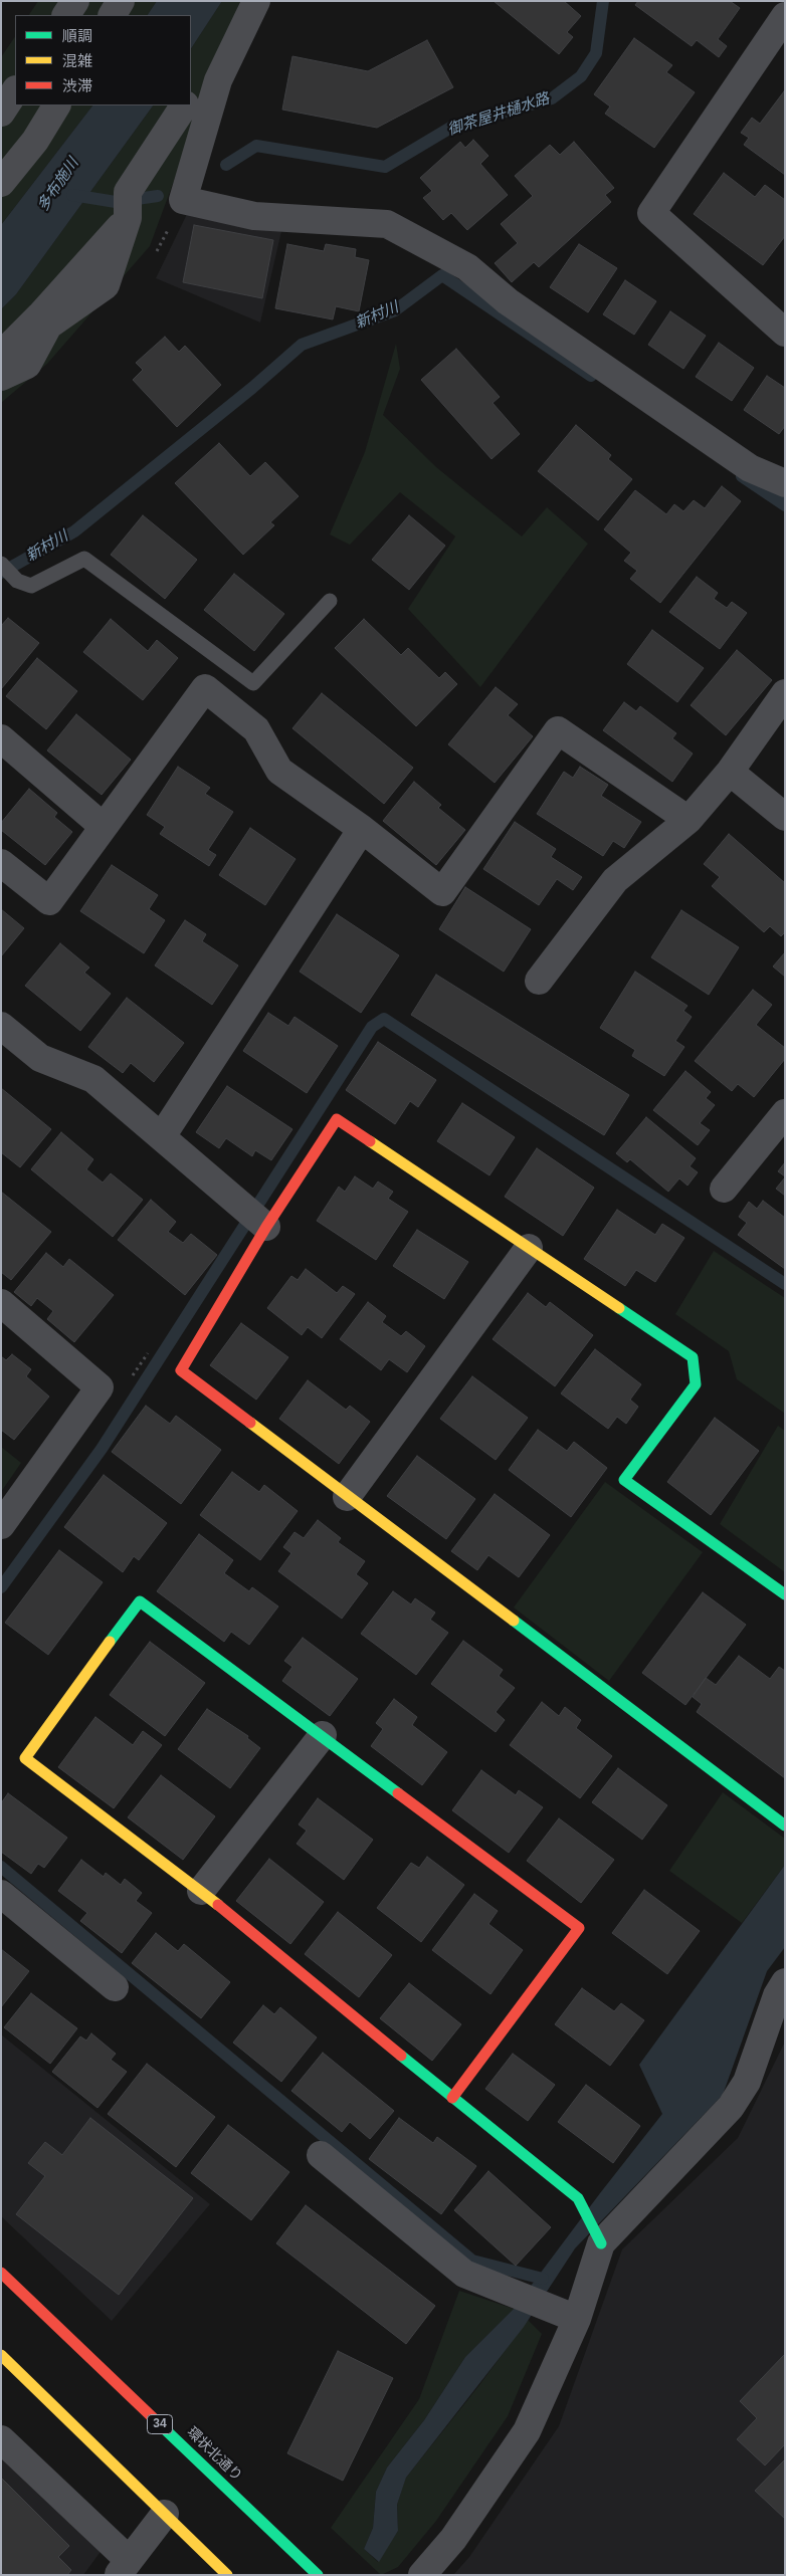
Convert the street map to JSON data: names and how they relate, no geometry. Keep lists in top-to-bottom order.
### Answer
{
  "streets": {
    "main road": ["34", "環状北通り"]
  },
  "water": ["御茶屋井樋水路", "多布施川", "新村川"],
  "legend": ["順調", "混雑", "渋滞"]
}
